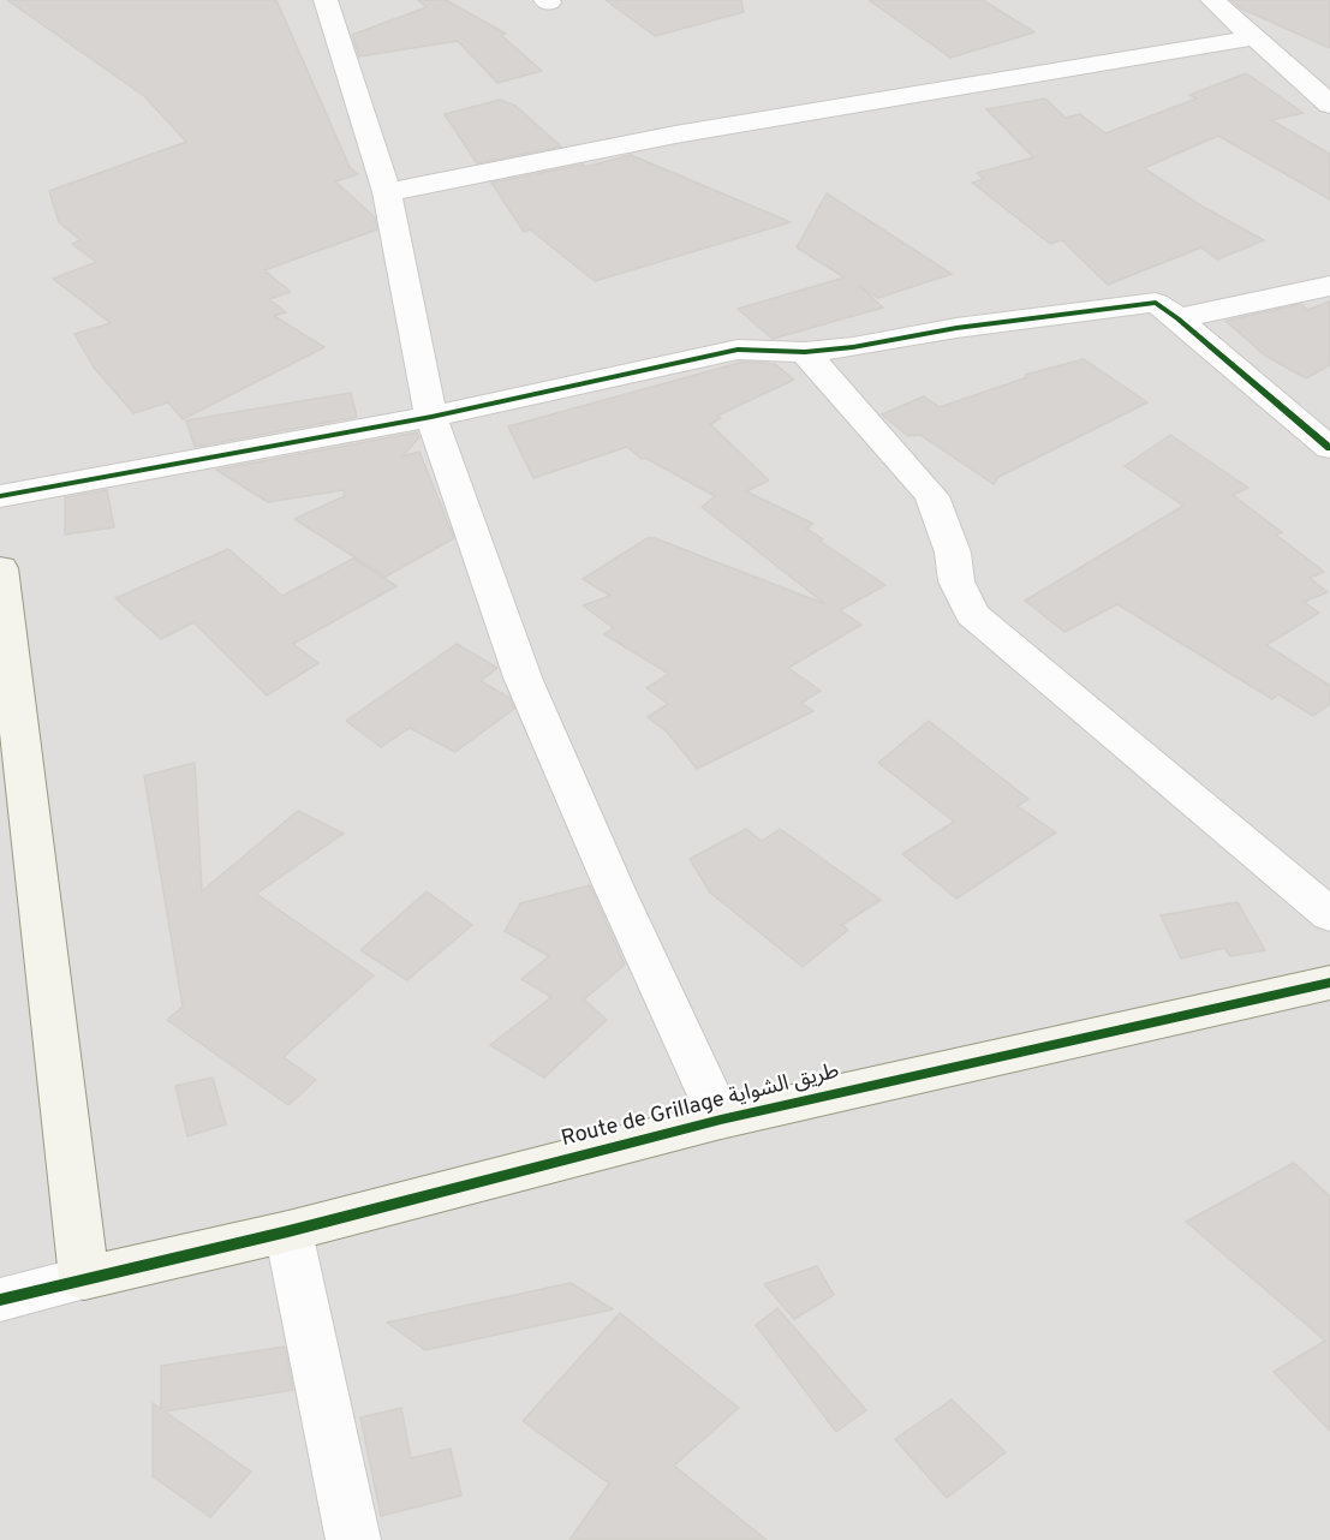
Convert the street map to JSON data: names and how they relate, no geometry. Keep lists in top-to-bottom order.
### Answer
{
  "streets": {
    "street": ["Route de Grillage طريق الشواية"]
  }
}
